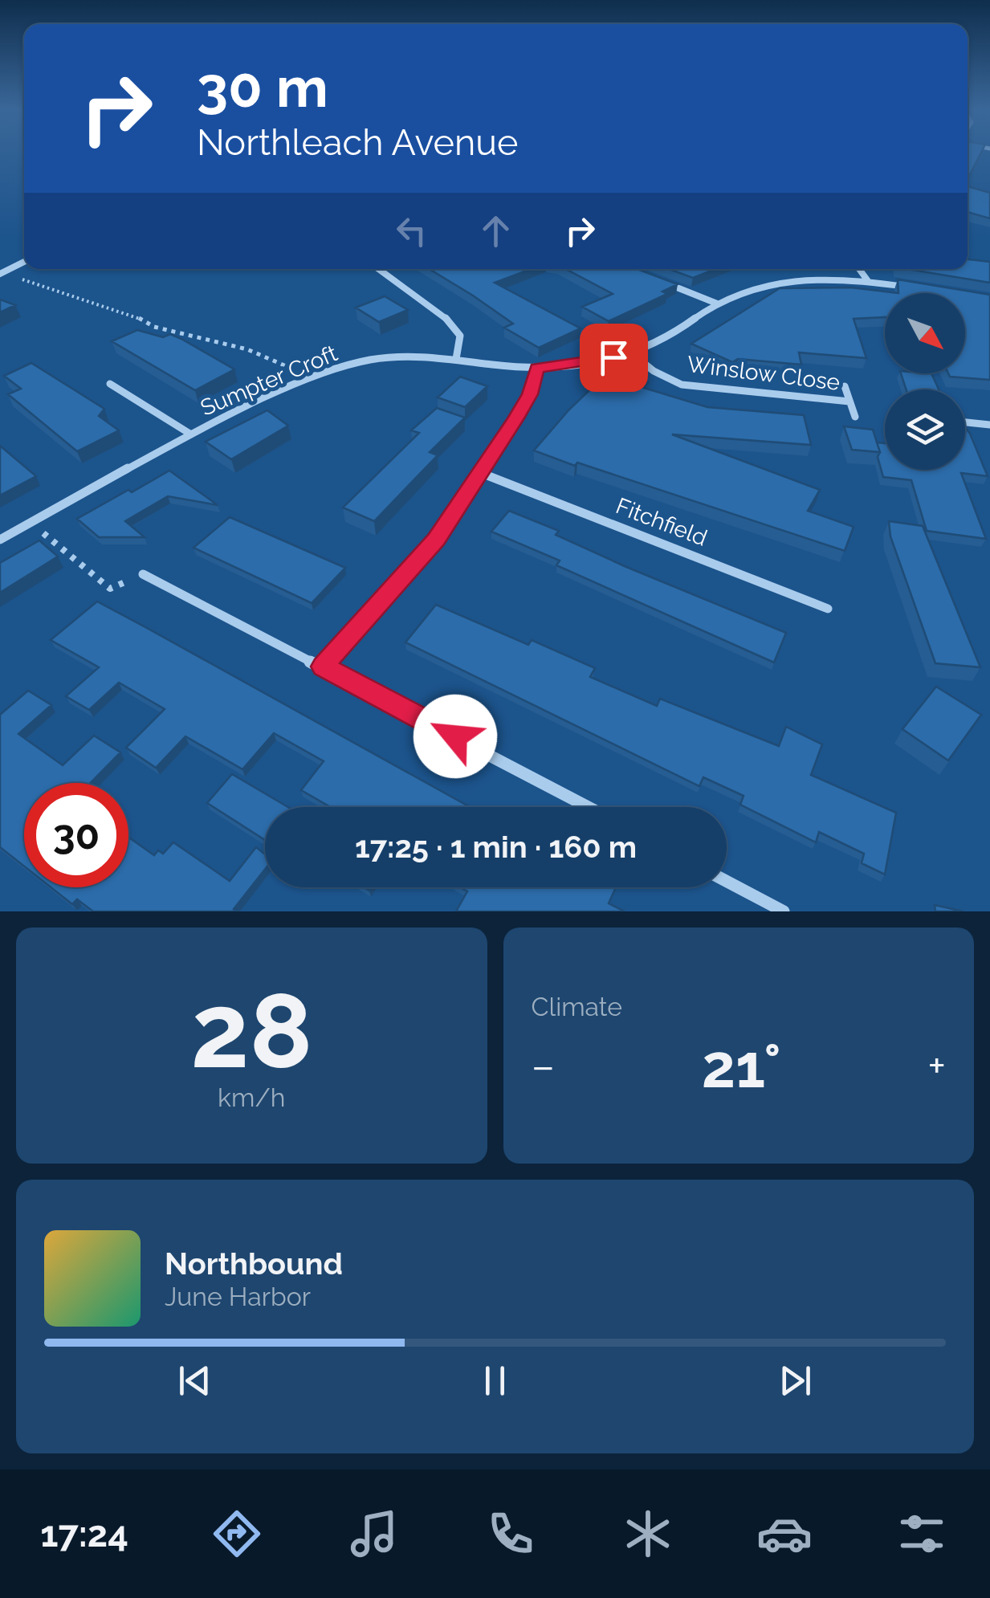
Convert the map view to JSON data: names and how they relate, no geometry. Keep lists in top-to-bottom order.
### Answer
{
  "streets": {
    "street": ["Winslow Close", "Sumpter Croft", "Fitchfield"]
  },
  "crossings": [
    ["Winslow Close", "Sumpter Croft"]
  ],
  "north": "bottom right",
  "page": {
    "turn": ["30 m", "Northleach Avenue"],
    "limit": "30",
    "trip": "17:25 · 1 min · 160 m",
    "tile": [
      ["28", "km/h"],
      "Climate"
    ],
    "heat": ["−", "21°", "+"],
    "song": ["Northbound", "June Harbor"],
    "tabs": "17:24"
  }
}
